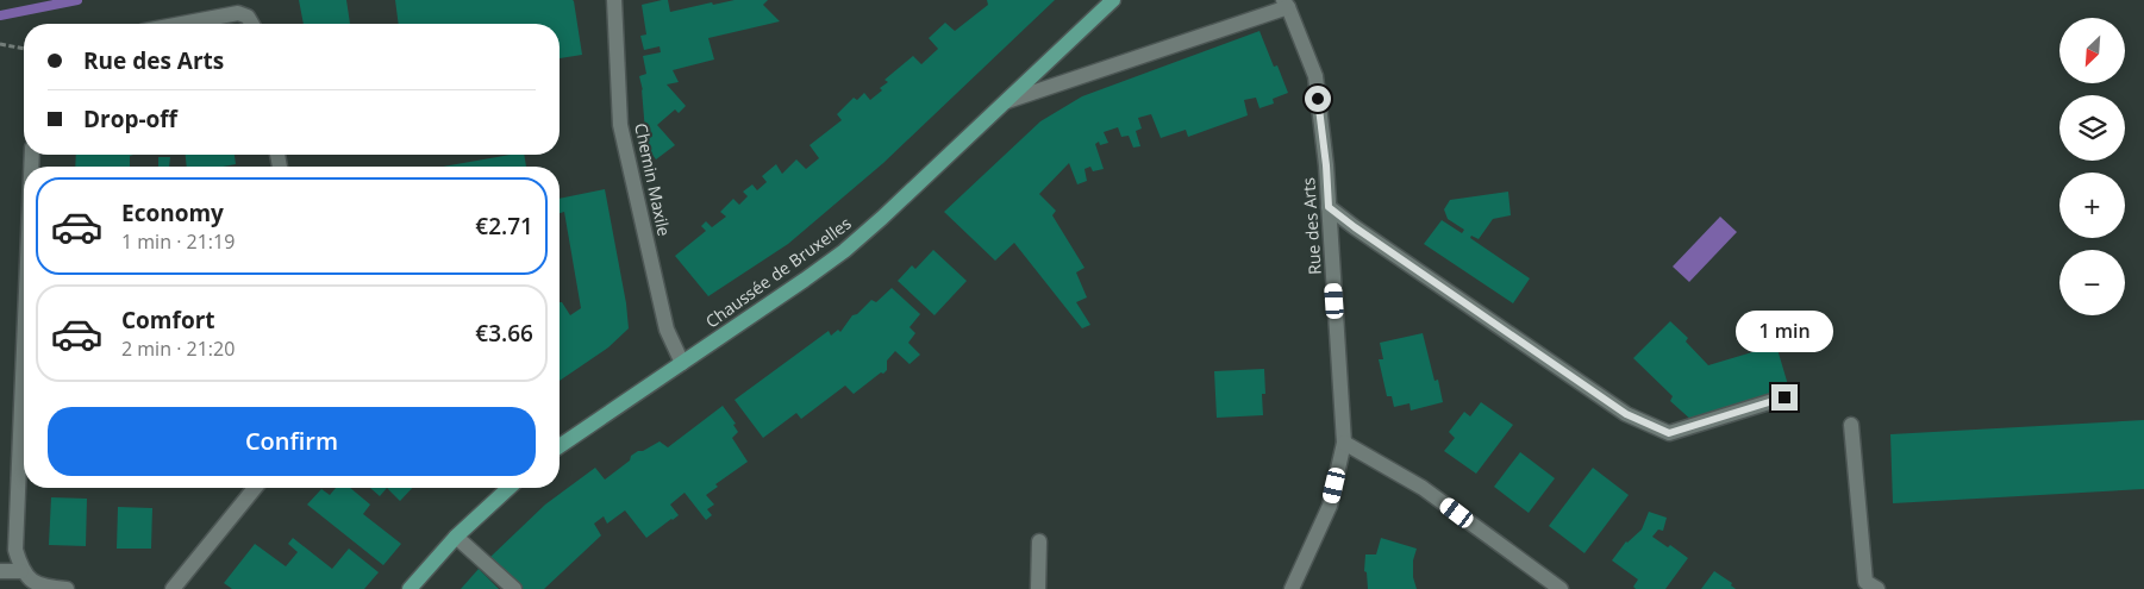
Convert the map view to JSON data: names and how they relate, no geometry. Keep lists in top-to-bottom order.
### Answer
{
  "streets": {
    "main road": ["Chaussée de Bruxelles"],
    "street": ["Chemin Maxile", "Rue des Arts"]
  },
  "crossings": [
    ["Chemin Maxile", "Chaussée de Bruxelles"],
    ["Rue des Arts", "Chaussée de Bruxelles"]
  ],
  "north": "bottom left",
  "page": {
    "map_buttons": ["+", "−"],
    "banner": ["Rue des Arts", "Drop-off"],
    "list": [
      {
        "name": "Economy",
        "note": "1 min · 21:19",
        "value": "€2.71"
      },
      {
        "name": "Comfort",
        "note": "2 min · 21:20",
        "value": "€3.66"
      }
    ],
    "bubble": "1 min",
    "buttons": "Confirm"
  }
}
